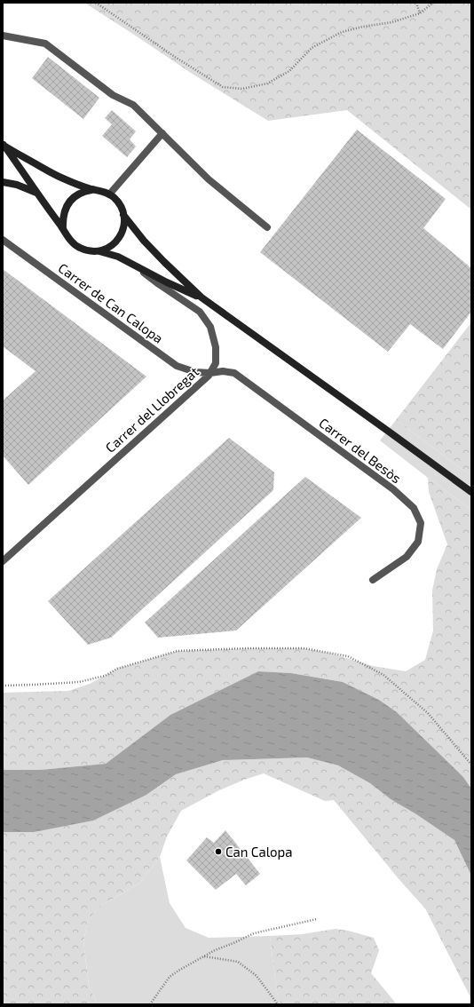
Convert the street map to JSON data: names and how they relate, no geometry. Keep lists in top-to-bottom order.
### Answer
{
  "streets": {
    "street": ["Carrer de Can Calopa", "Carrer del Llobregat", "Carrer del Besòs"]
  },
  "crossings": [
    ["Carrer de Can Calopa", "Carrer del Llobregat"],
    ["Carrer de Can Calopa", "Carrer del Besòs"],
    ["Carrer del Llobregat", "Carrer del Besòs"]
  ],
  "places": ["Can Calopa"]
}
